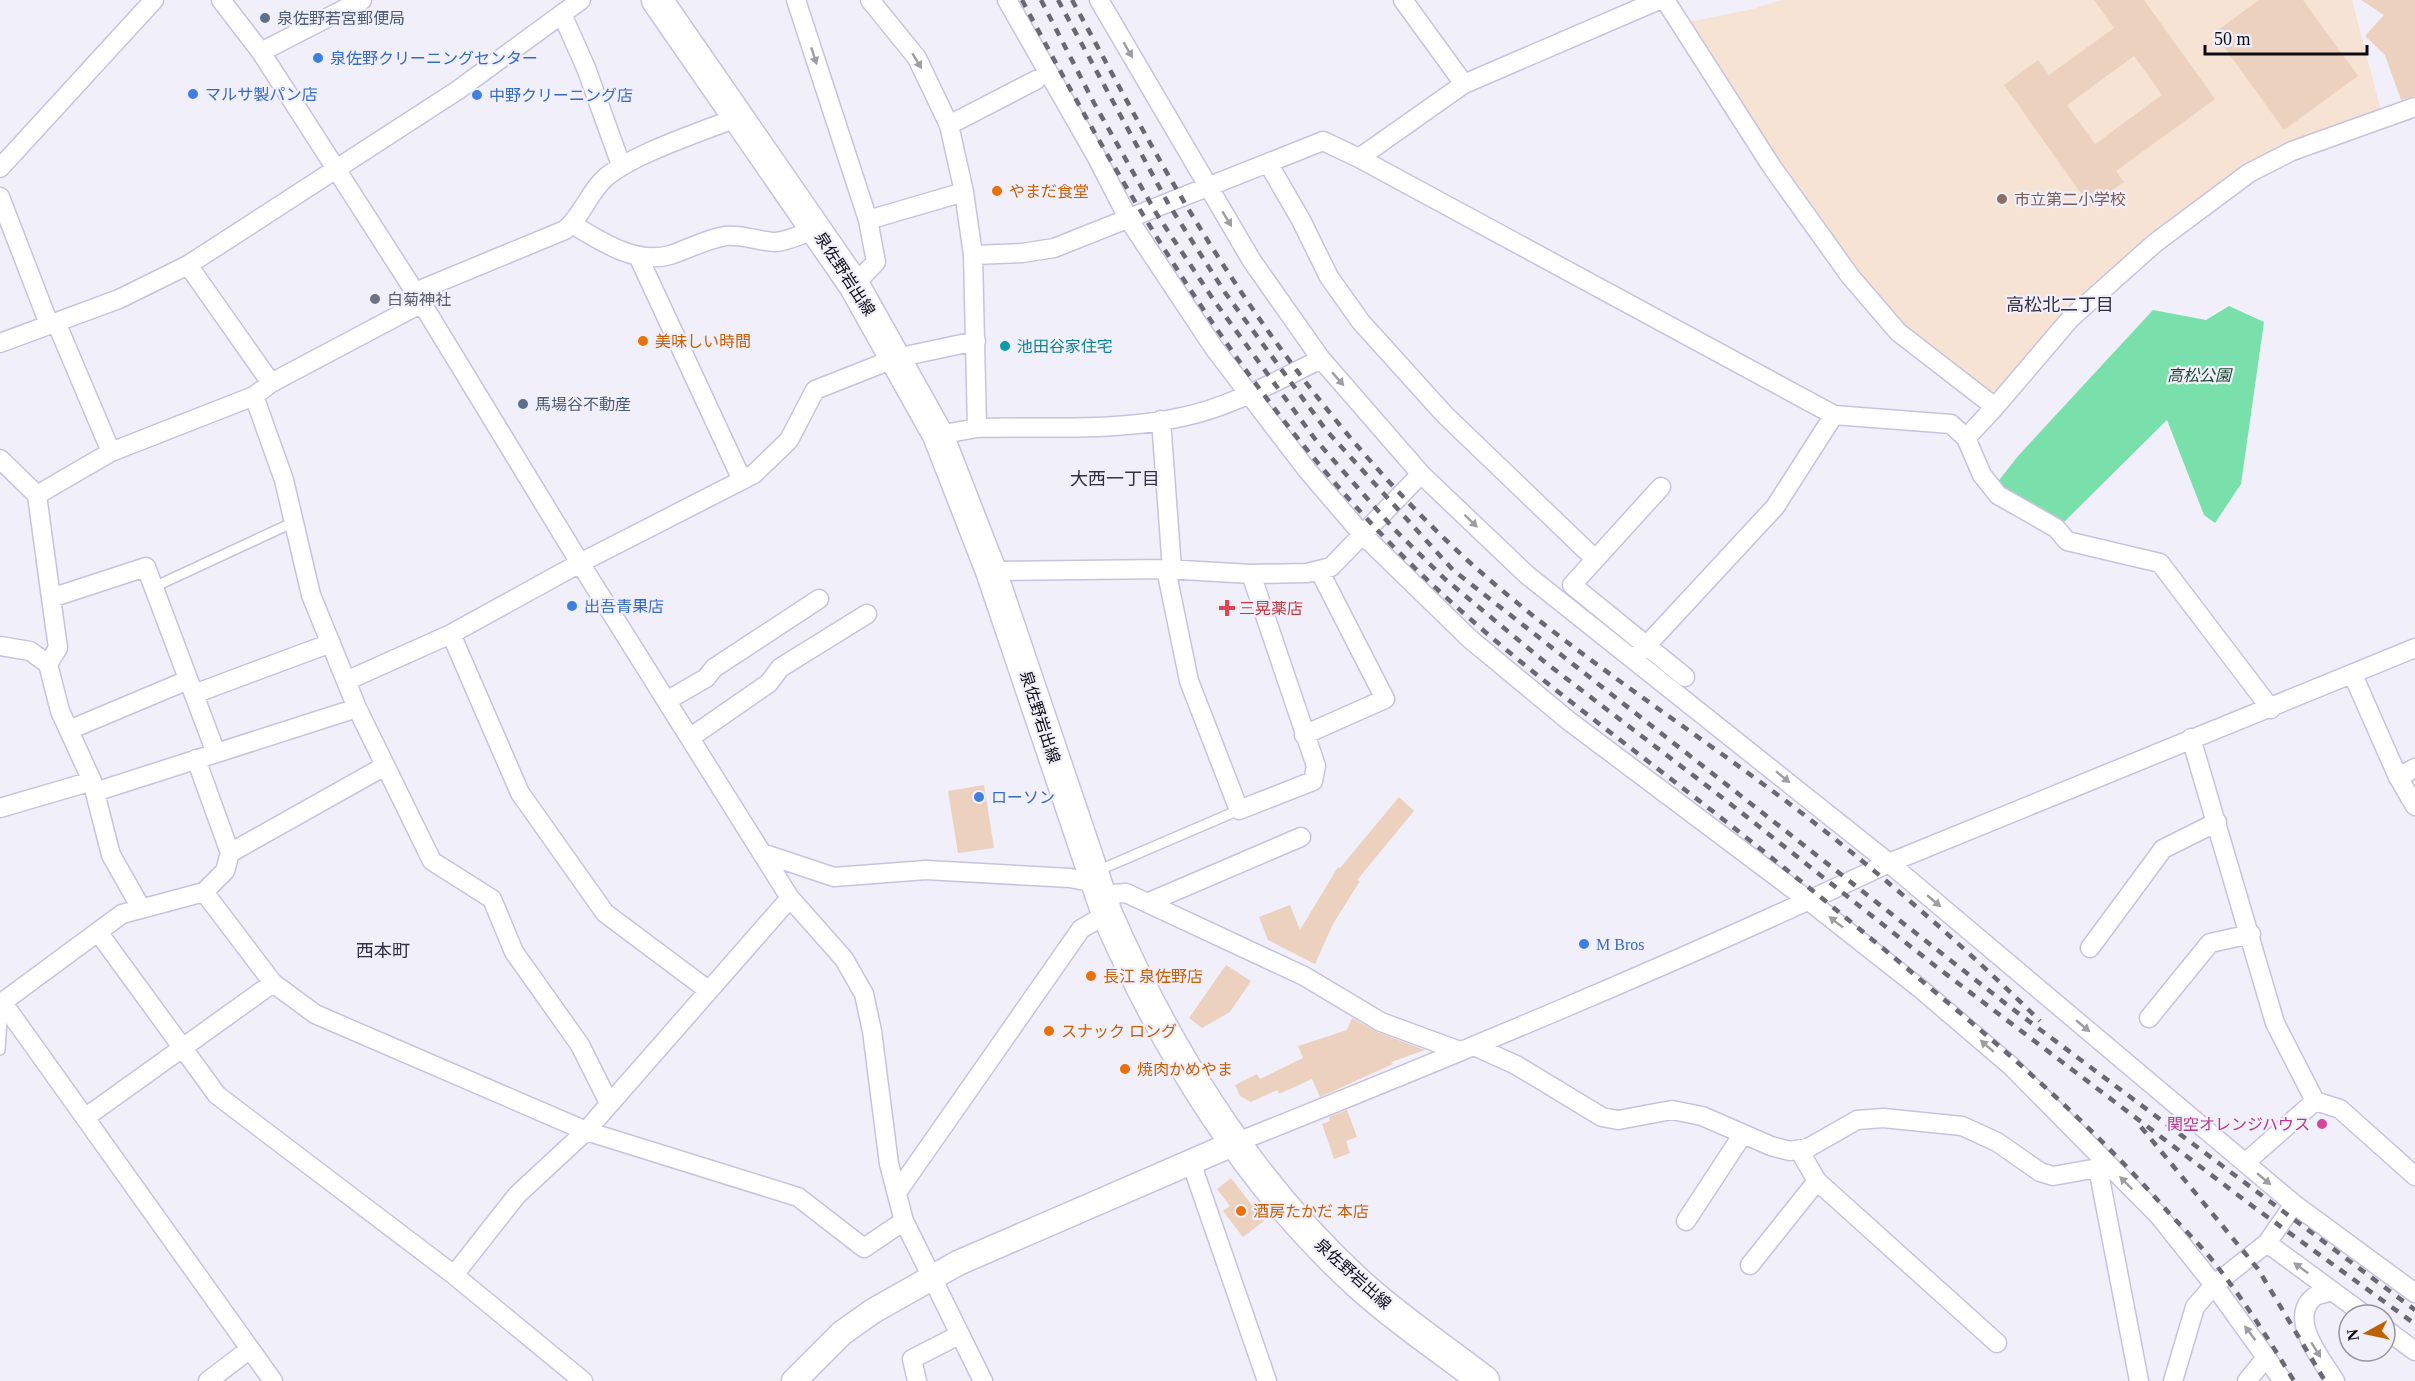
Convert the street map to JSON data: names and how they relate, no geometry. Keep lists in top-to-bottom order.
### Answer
{
  "streets": {
    "main road": ["泉佐野岩出線"]
  },
  "districts": ["高松北二丁目", "大西一丁目", "西本町"],
  "parks": ["高松公園"],
  "places": {
    "other": [
      "泉佐野若宮郵便局",
      "泉佐野クリーニングセンター",
      "マルサ製パン店",
      "中野クリーニング店",
      "やまだ食堂",
      "市立第二小学校",
      "白菊神社",
      "美味しい時間",
      "池田谷家住宅",
      "馬場谷不動産",
      "出吾青果店",
      "ローソン",
      "M Bros",
      "長江 泉佐野店",
      "スナック ロング",
      "焼肉かめやま",
      "関空オレンジハウス",
      "酒房たかだ 本店"
    ],
    "health": ["三晃薬店"]
  },
  "scale_bar": "50 m",
  "north": "left"
}
